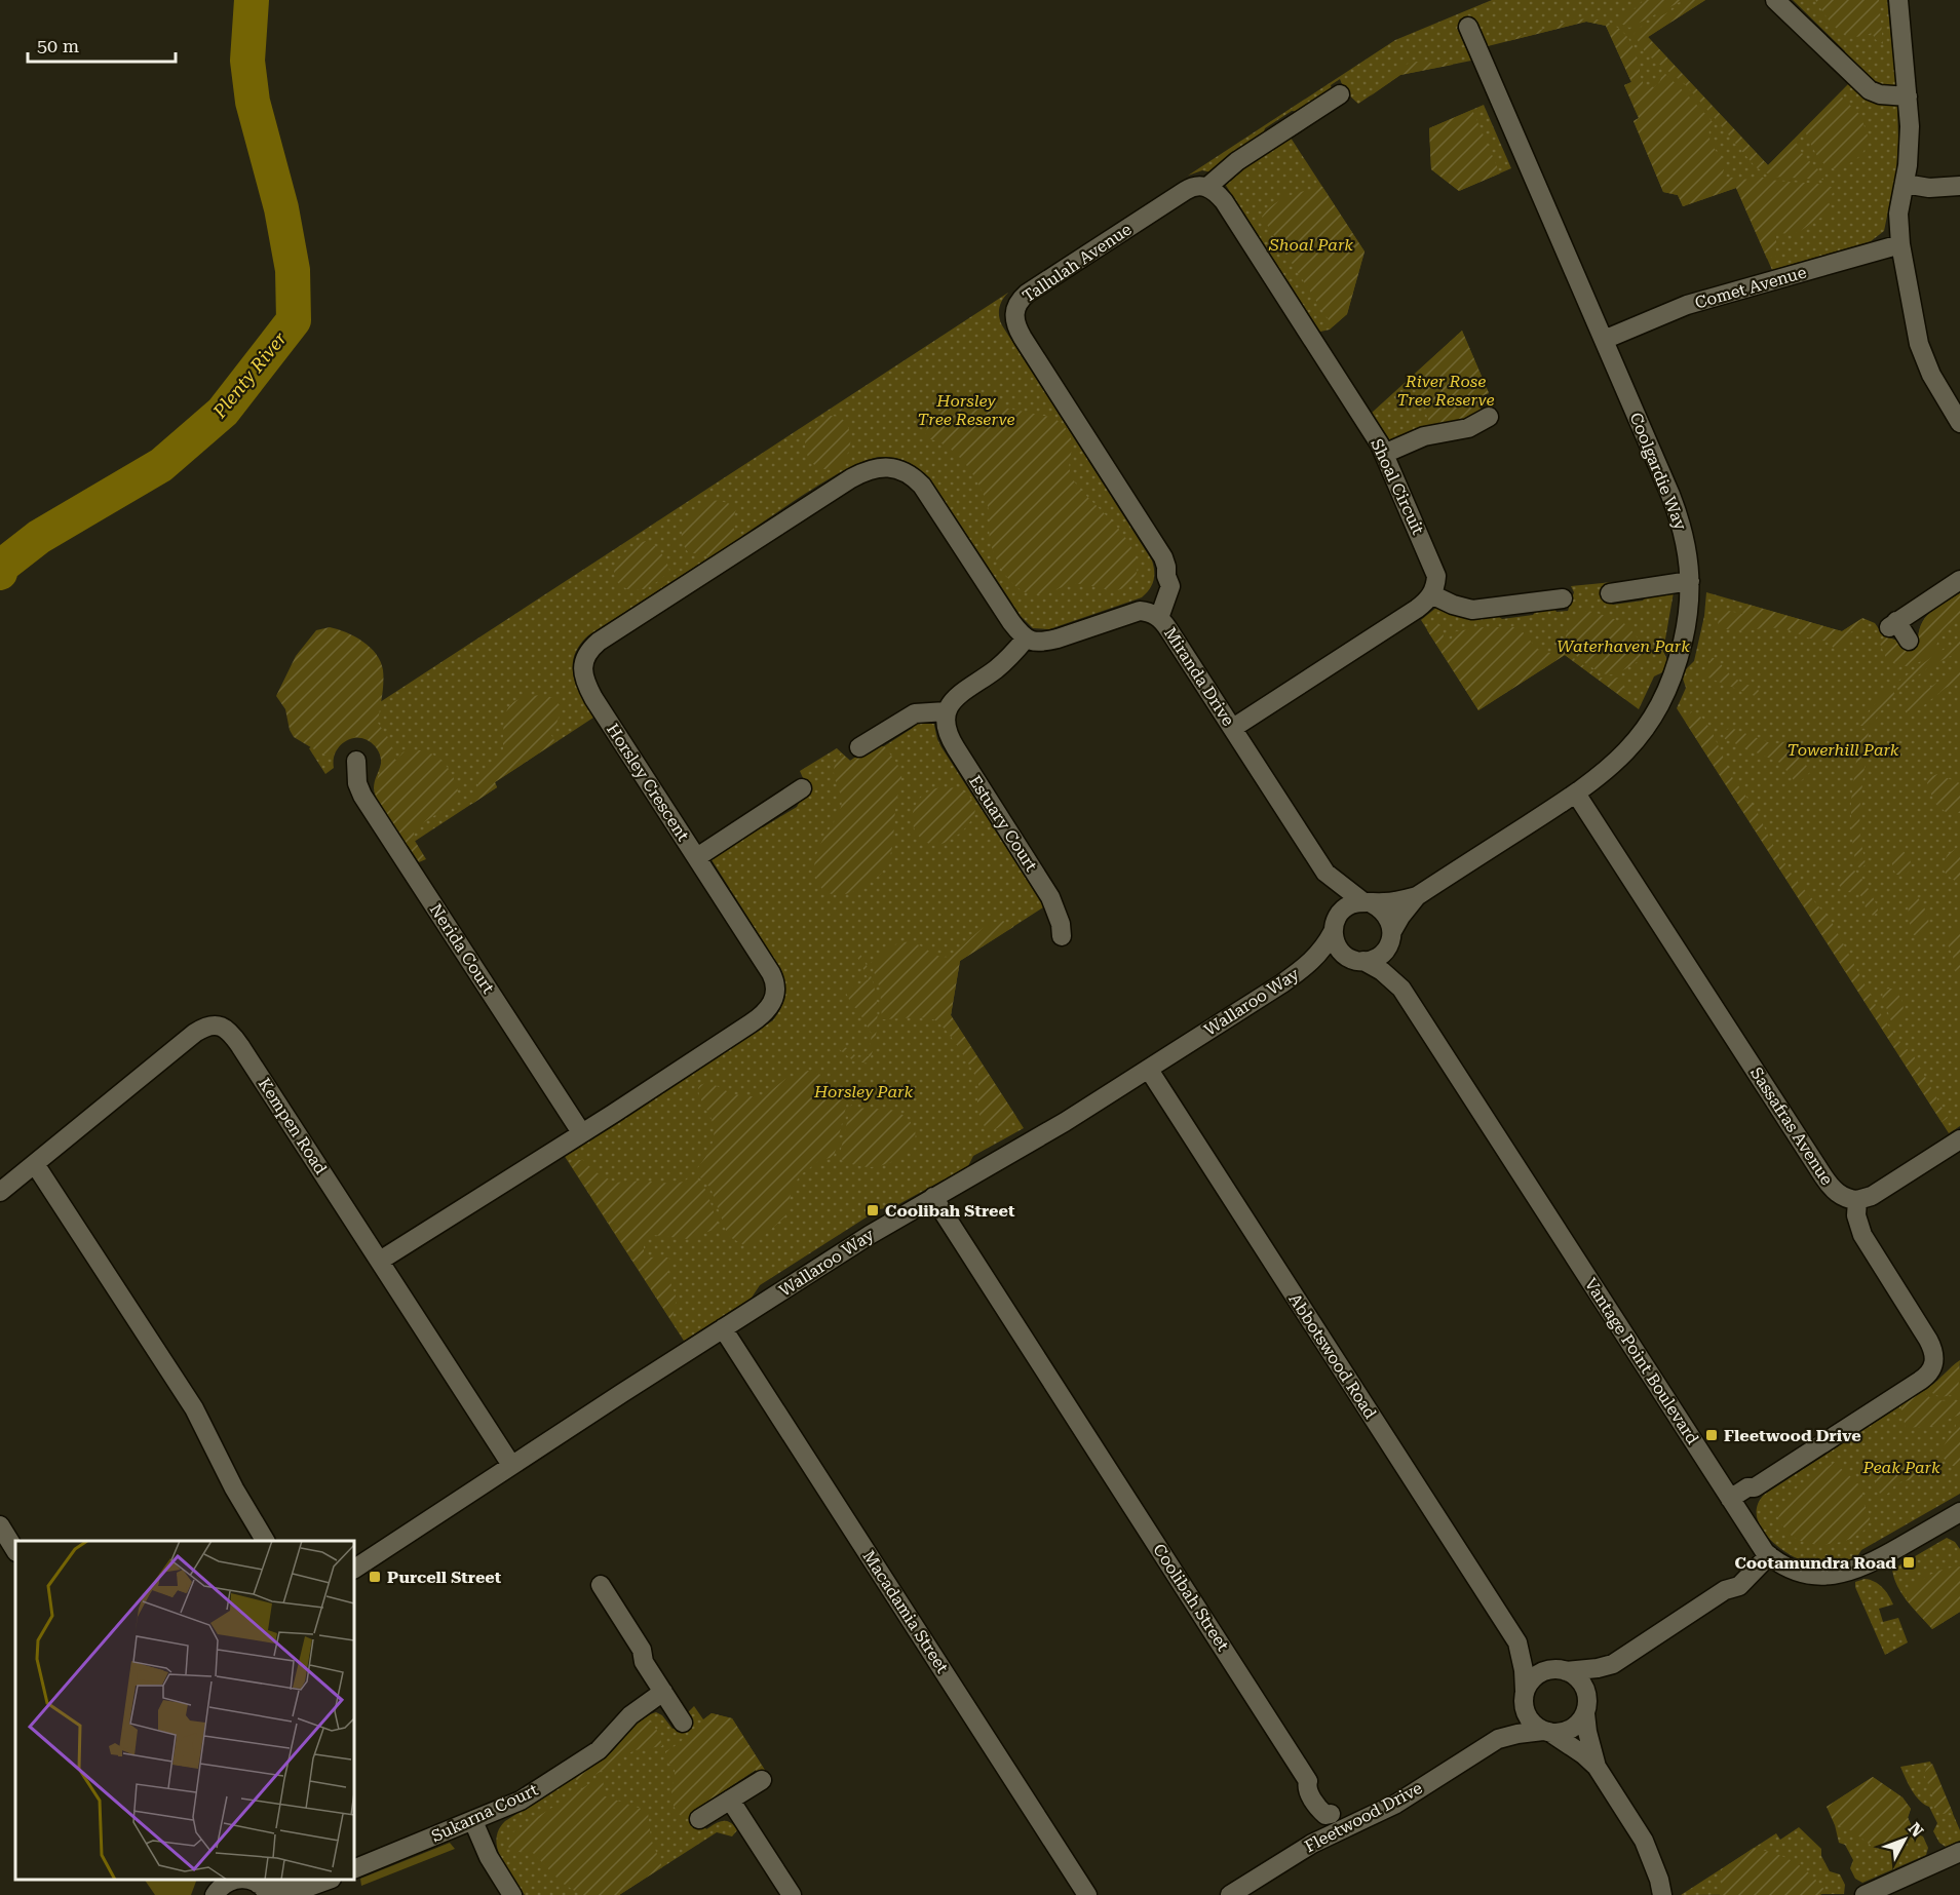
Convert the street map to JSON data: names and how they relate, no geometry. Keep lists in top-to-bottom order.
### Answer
{
  "streets": {
    "street": [
      "Tallulah Avenue",
      "Comet Avenue",
      "Coolgardie Way",
      "Shoal Circuit",
      "Miranda Drive",
      "Horsley Crescent",
      "Estuary Court",
      "Nerida Court",
      "Wallaroo Way",
      "Kempen Road",
      "Sassafras Avenue",
      "Abbotswood Road",
      "Vantage Point Boulevard",
      "Coolibah Street",
      "Macadamia Street",
      "Sukarna Court",
      "Fleetwood Drive"
    ]
  },
  "crossings": [
    ["Tallulah Avenue", "Shoal Circuit"],
    ["Tallulah Avenue", "Miranda Drive"],
    ["Comet Avenue", "Coolgardie Way"],
    ["Coolgardie Way", "Miranda Drive"],
    ["Coolgardie Way", "Wallaroo Way"],
    ["Coolgardie Way", "Sassafras Avenue"],
    ["Coolgardie Way", "Vantage Point Boulevard"],
    ["Miranda Drive", "Wallaroo Way"],
    ["Miranda Drive", "Vantage Point Boulevard"],
    ["Horsley Crescent", "Nerida Court"],
    ["Horsley Crescent", "Kempen Road"],
    ["Wallaroo Way", "Kempen Road"],
    ["Wallaroo Way", "Abbotswood Road"],
    ["Wallaroo Way", "Vantage Point Boulevard"],
    ["Wallaroo Way", "Coolibah Street"],
    ["Wallaroo Way", "Macadamia Street"],
    ["Abbotswood Road", "Fleetwood Drive"],
    ["Coolibah Street", "Fleetwood Drive"]
  ],
  "water": ["Plenty River"],
  "parks": [
    "Shoal Park",
    "River Rose Tree Reserve",
    "Horsley Tree Reserve",
    "Waterhaven Park",
    "Towerhill Park",
    "Horsley Park",
    "Peak Park"
  ],
  "places": {
    "transit": [
      "Coolibah Street",
      "Fleetwood Drive",
      "Cootamundra Road",
      "Purcell Street"
    ]
  },
  "scale_bar": "50 m",
  "north": "top right"
}
